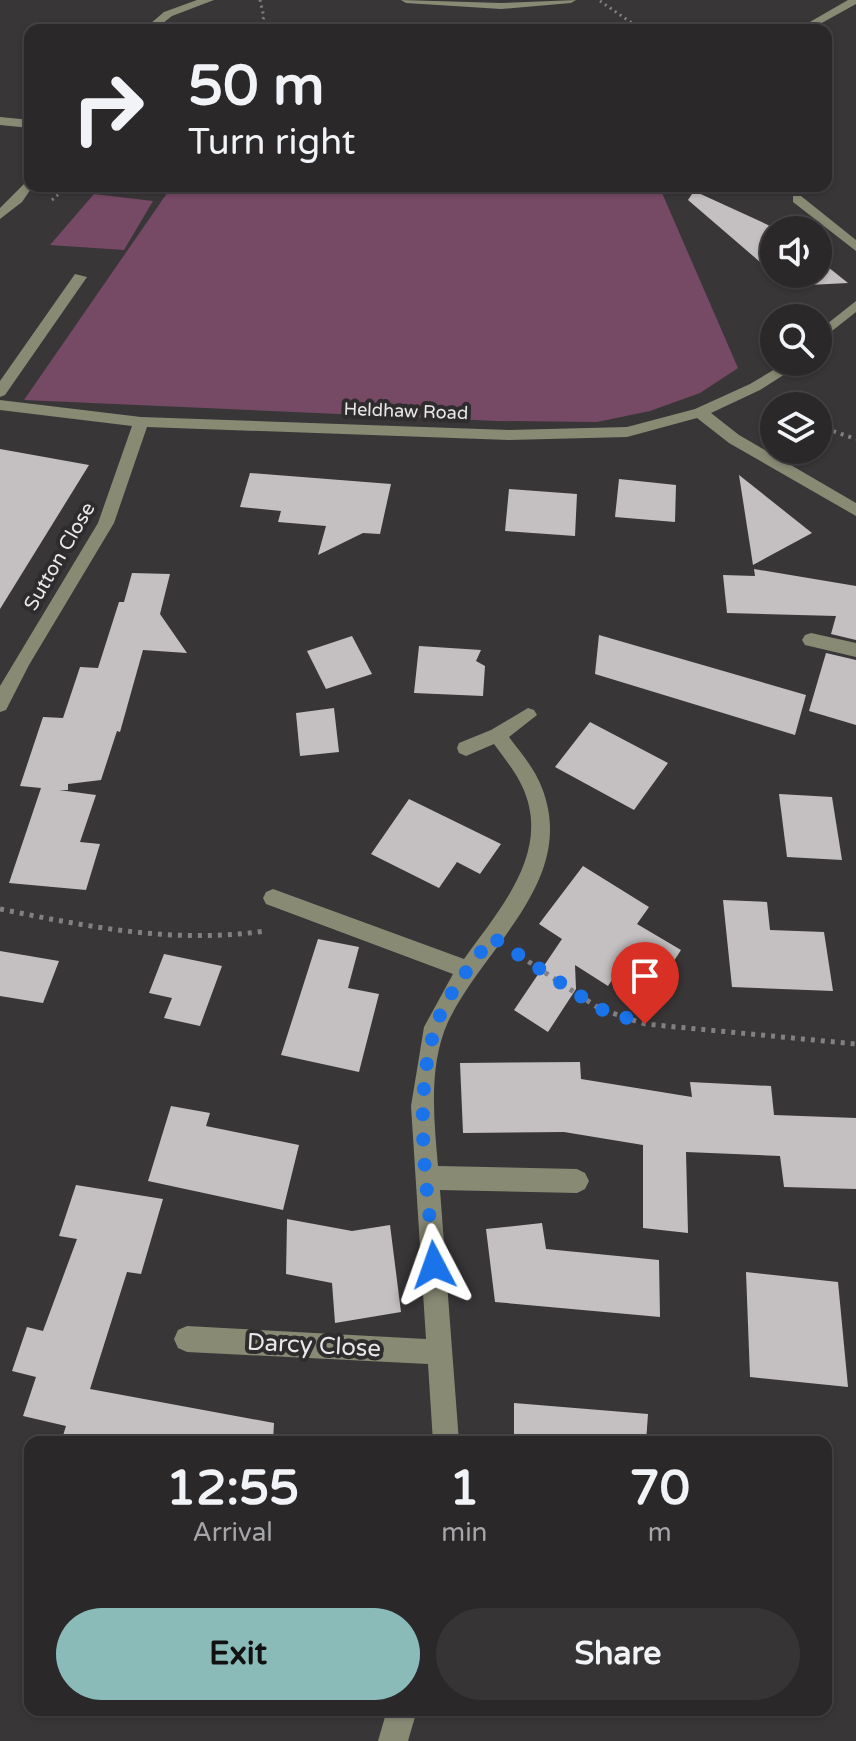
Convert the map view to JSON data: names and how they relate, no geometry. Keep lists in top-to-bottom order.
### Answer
{
  "streets": {
    "street": ["Heldhaw Road", "Sutton Close", "Darcy Close"]
  },
  "crossings": [
    ["Heldhaw Road", "Sutton Close"]
  ],
  "page": {
    "turn": ["50 m", "Turn right"],
    "eta": [
      "12:55",
      "Arrival",
      "1",
      "min",
      "70",
      "m"
    ],
    "buttons": ["Exit", "Share"]
  }
}
